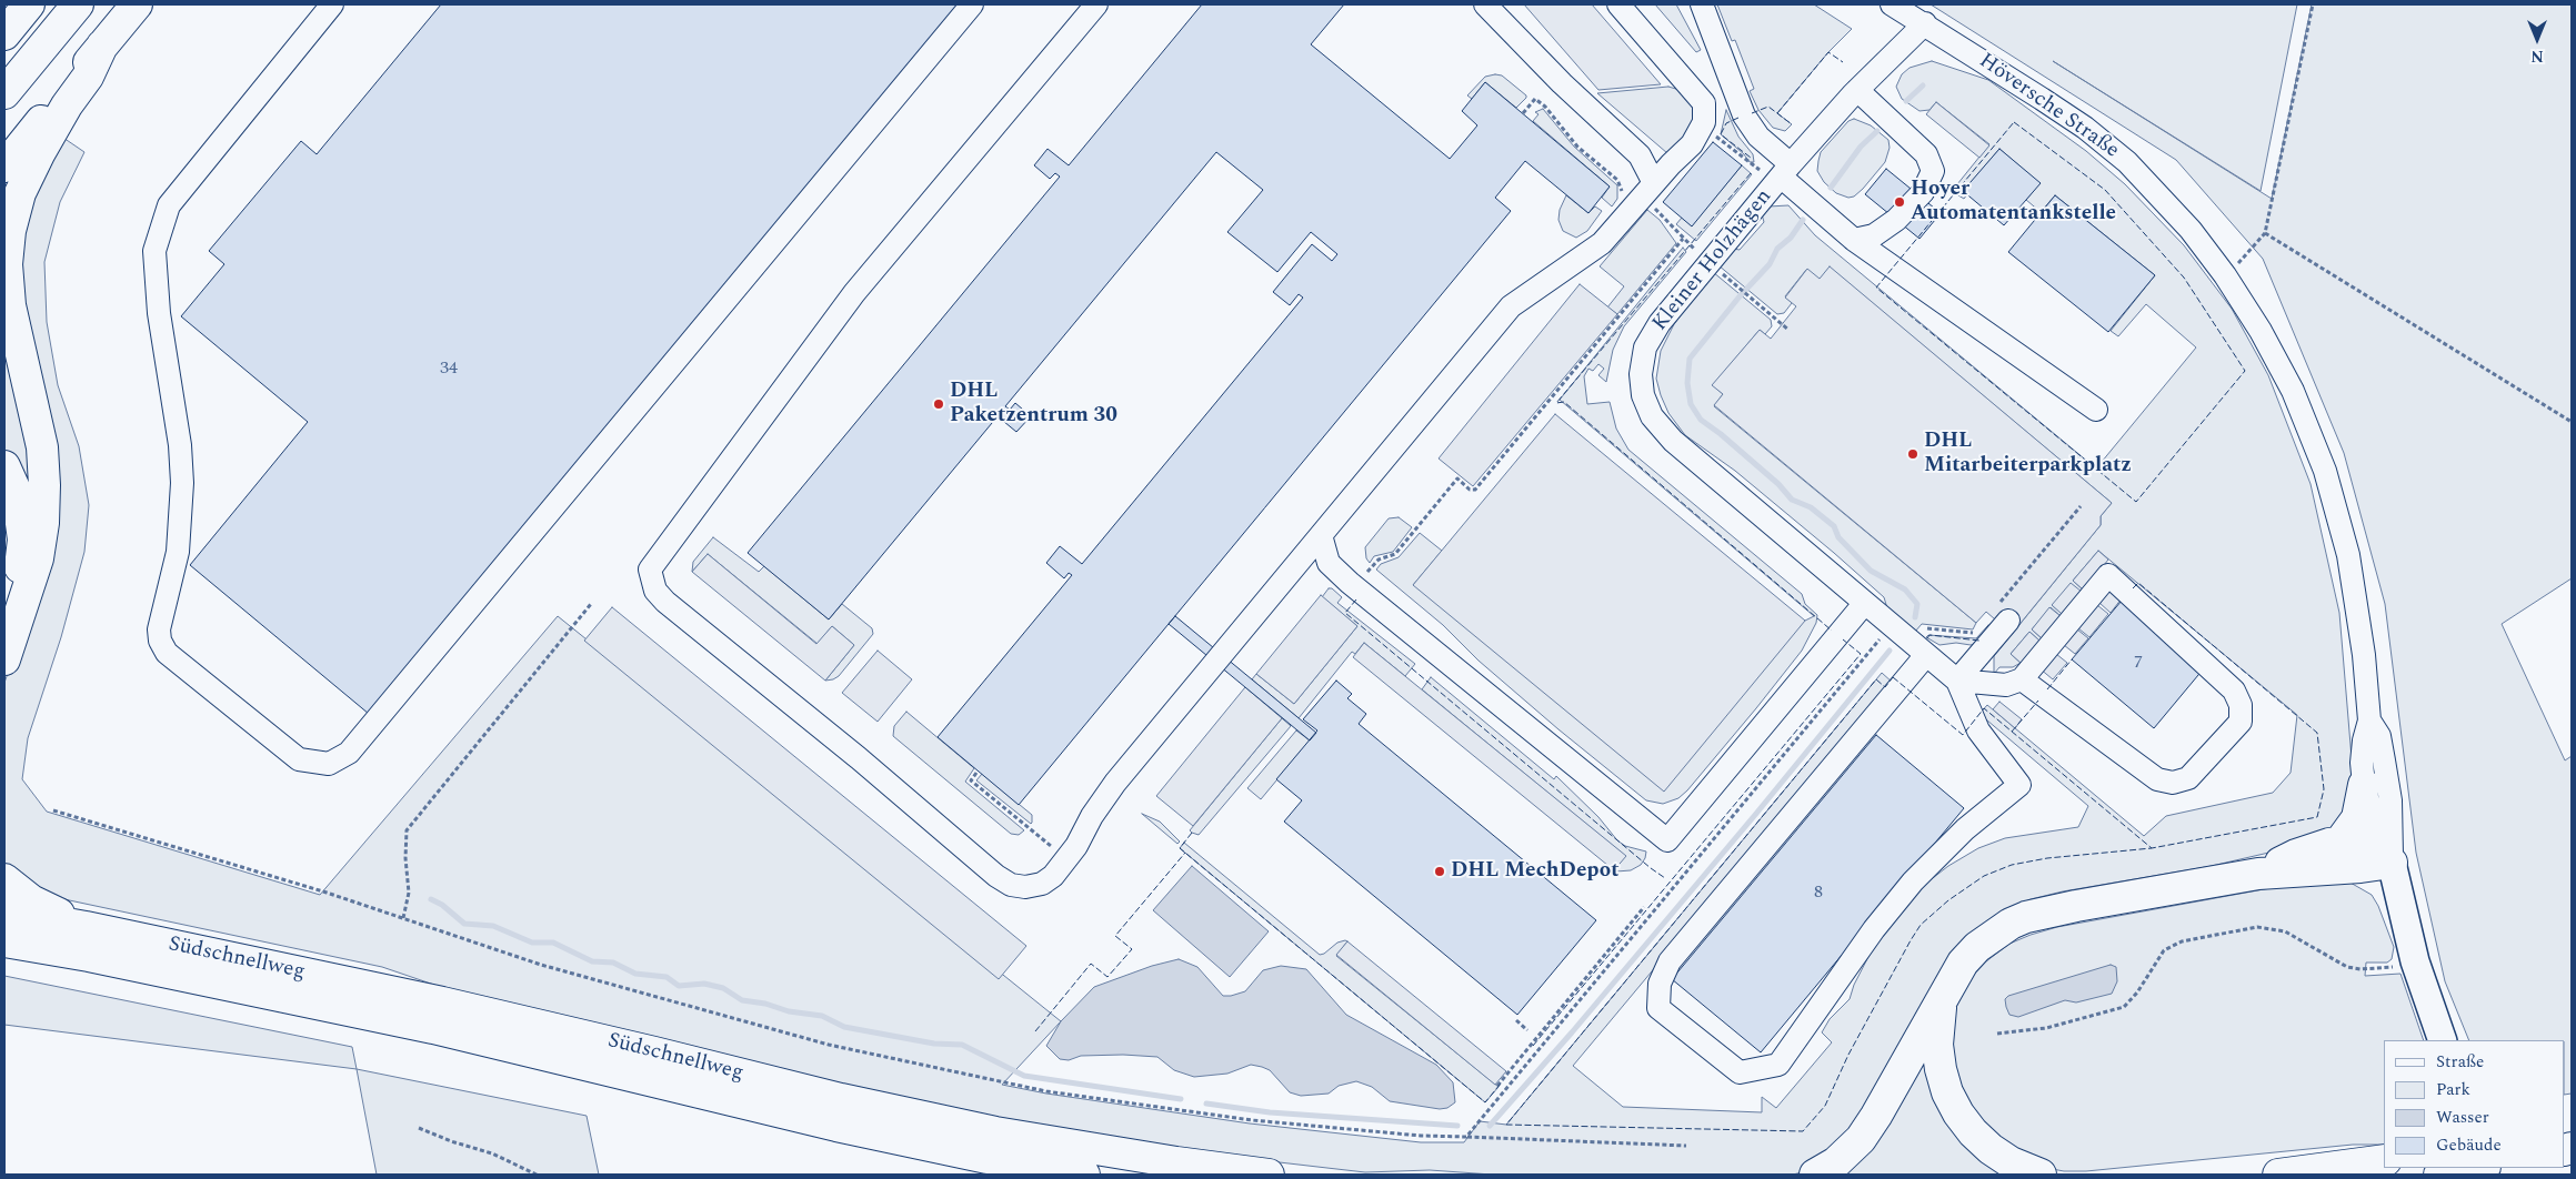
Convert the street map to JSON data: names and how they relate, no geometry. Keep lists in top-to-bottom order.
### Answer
{
  "streets": {
    "highway": ["Südschnellweg"],
    "main road": ["Höversche Straße"],
    "street": ["Kleiner Holzhägen"]
  },
  "crossings": [
    ["Höversche Straße", "Kleiner Holzhägen"]
  ],
  "places": [
    "Hoyer Automatentankstelle",
    "DHL Paketzentrum 30",
    "DHL Mitarbeiterparkplatz",
    "DHL MechDepot"
  ],
  "house_numbers": ["34", "7", "8"],
  "legend": [
    "Straße",
    "Park",
    "Wasser",
    "Gebäude"
  ],
  "north": "bottom"
}
